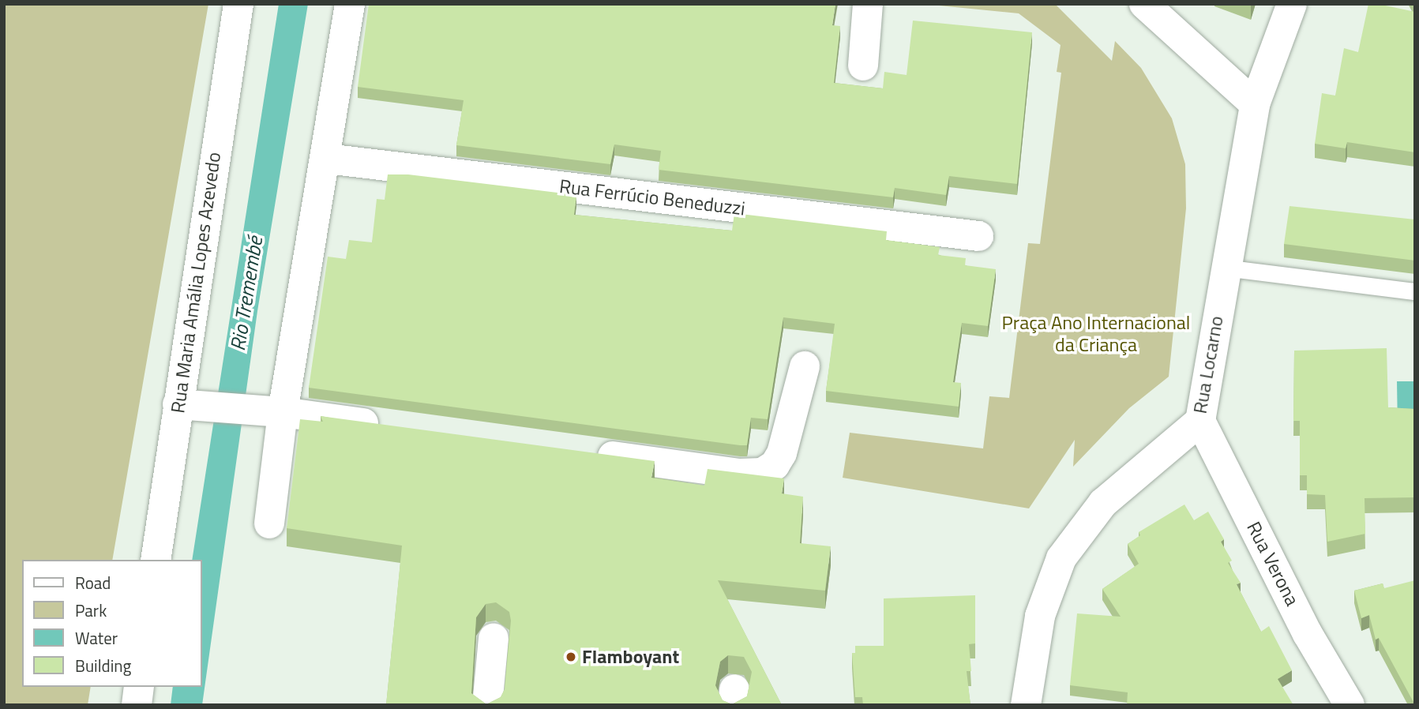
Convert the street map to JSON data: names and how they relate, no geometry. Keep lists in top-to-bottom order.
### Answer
{
  "streets": {
    "street": [
      "Rua Ferrúcio Beneduzzi",
      "Rua Maria Amália Lopes Azevedo",
      "Rua Locarno",
      "Rua Verona"
    ]
  },
  "crossings": [
    ["Rua Locarno", "Rua Verona"]
  ],
  "water": ["Rio Tremembé"],
  "parks": ["Praça Ano Internacional da Criança"],
  "places": ["Flamboyant"],
  "legend": [
    "Road",
    "Park",
    "Water",
    "Building"
  ]
}
